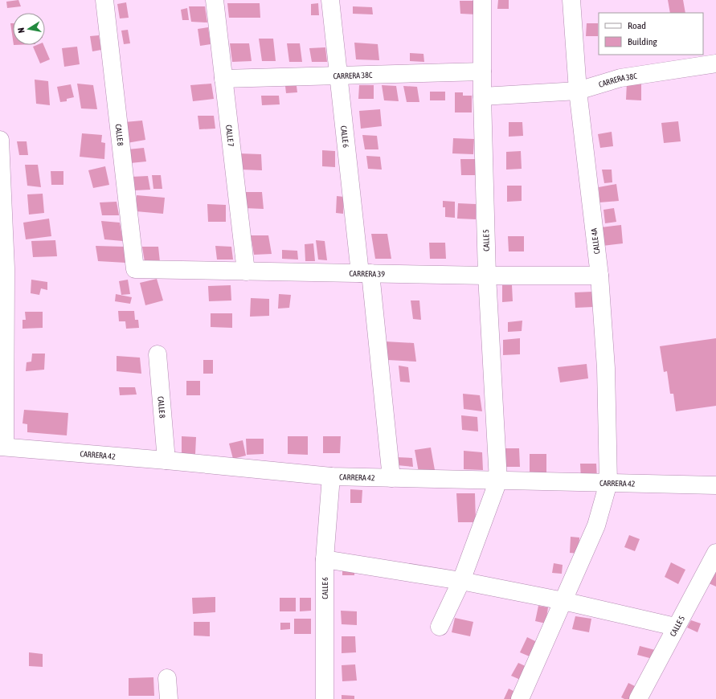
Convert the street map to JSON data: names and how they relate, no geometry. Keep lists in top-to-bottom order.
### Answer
{
  "streets": {
    "street": [
      "CARRERA 38C",
      "CALLE 8",
      "CALLE 7",
      "CALLE 6",
      "CALLE 5",
      "CALLE 4A",
      "CARRERA 39",
      "CARRERA 42"
    ]
  },
  "crossings": [
    ["CARRERA 38C", "CALLE 7"],
    ["CARRERA 38C", "CALLE 6"],
    ["CARRERA 38C", "CALLE 5"],
    ["CARRERA 38C", "CALLE 4A"],
    ["CALLE 8", "CARRERA 39"],
    ["CALLE 8", "CARRERA 42"],
    ["CALLE 7", "CARRERA 39"],
    ["CALLE 6", "CARRERA 39"],
    ["CALLE 6", "CARRERA 42"],
    ["CALLE 5", "CARRERA 39"],
    ["CALLE 5", "CARRERA 42"],
    ["CALLE 4A", "CARRERA 39"],
    ["CALLE 4A", "CARRERA 42"]
  ],
  "legend": ["Road", "Building"],
  "north": "left"
}
